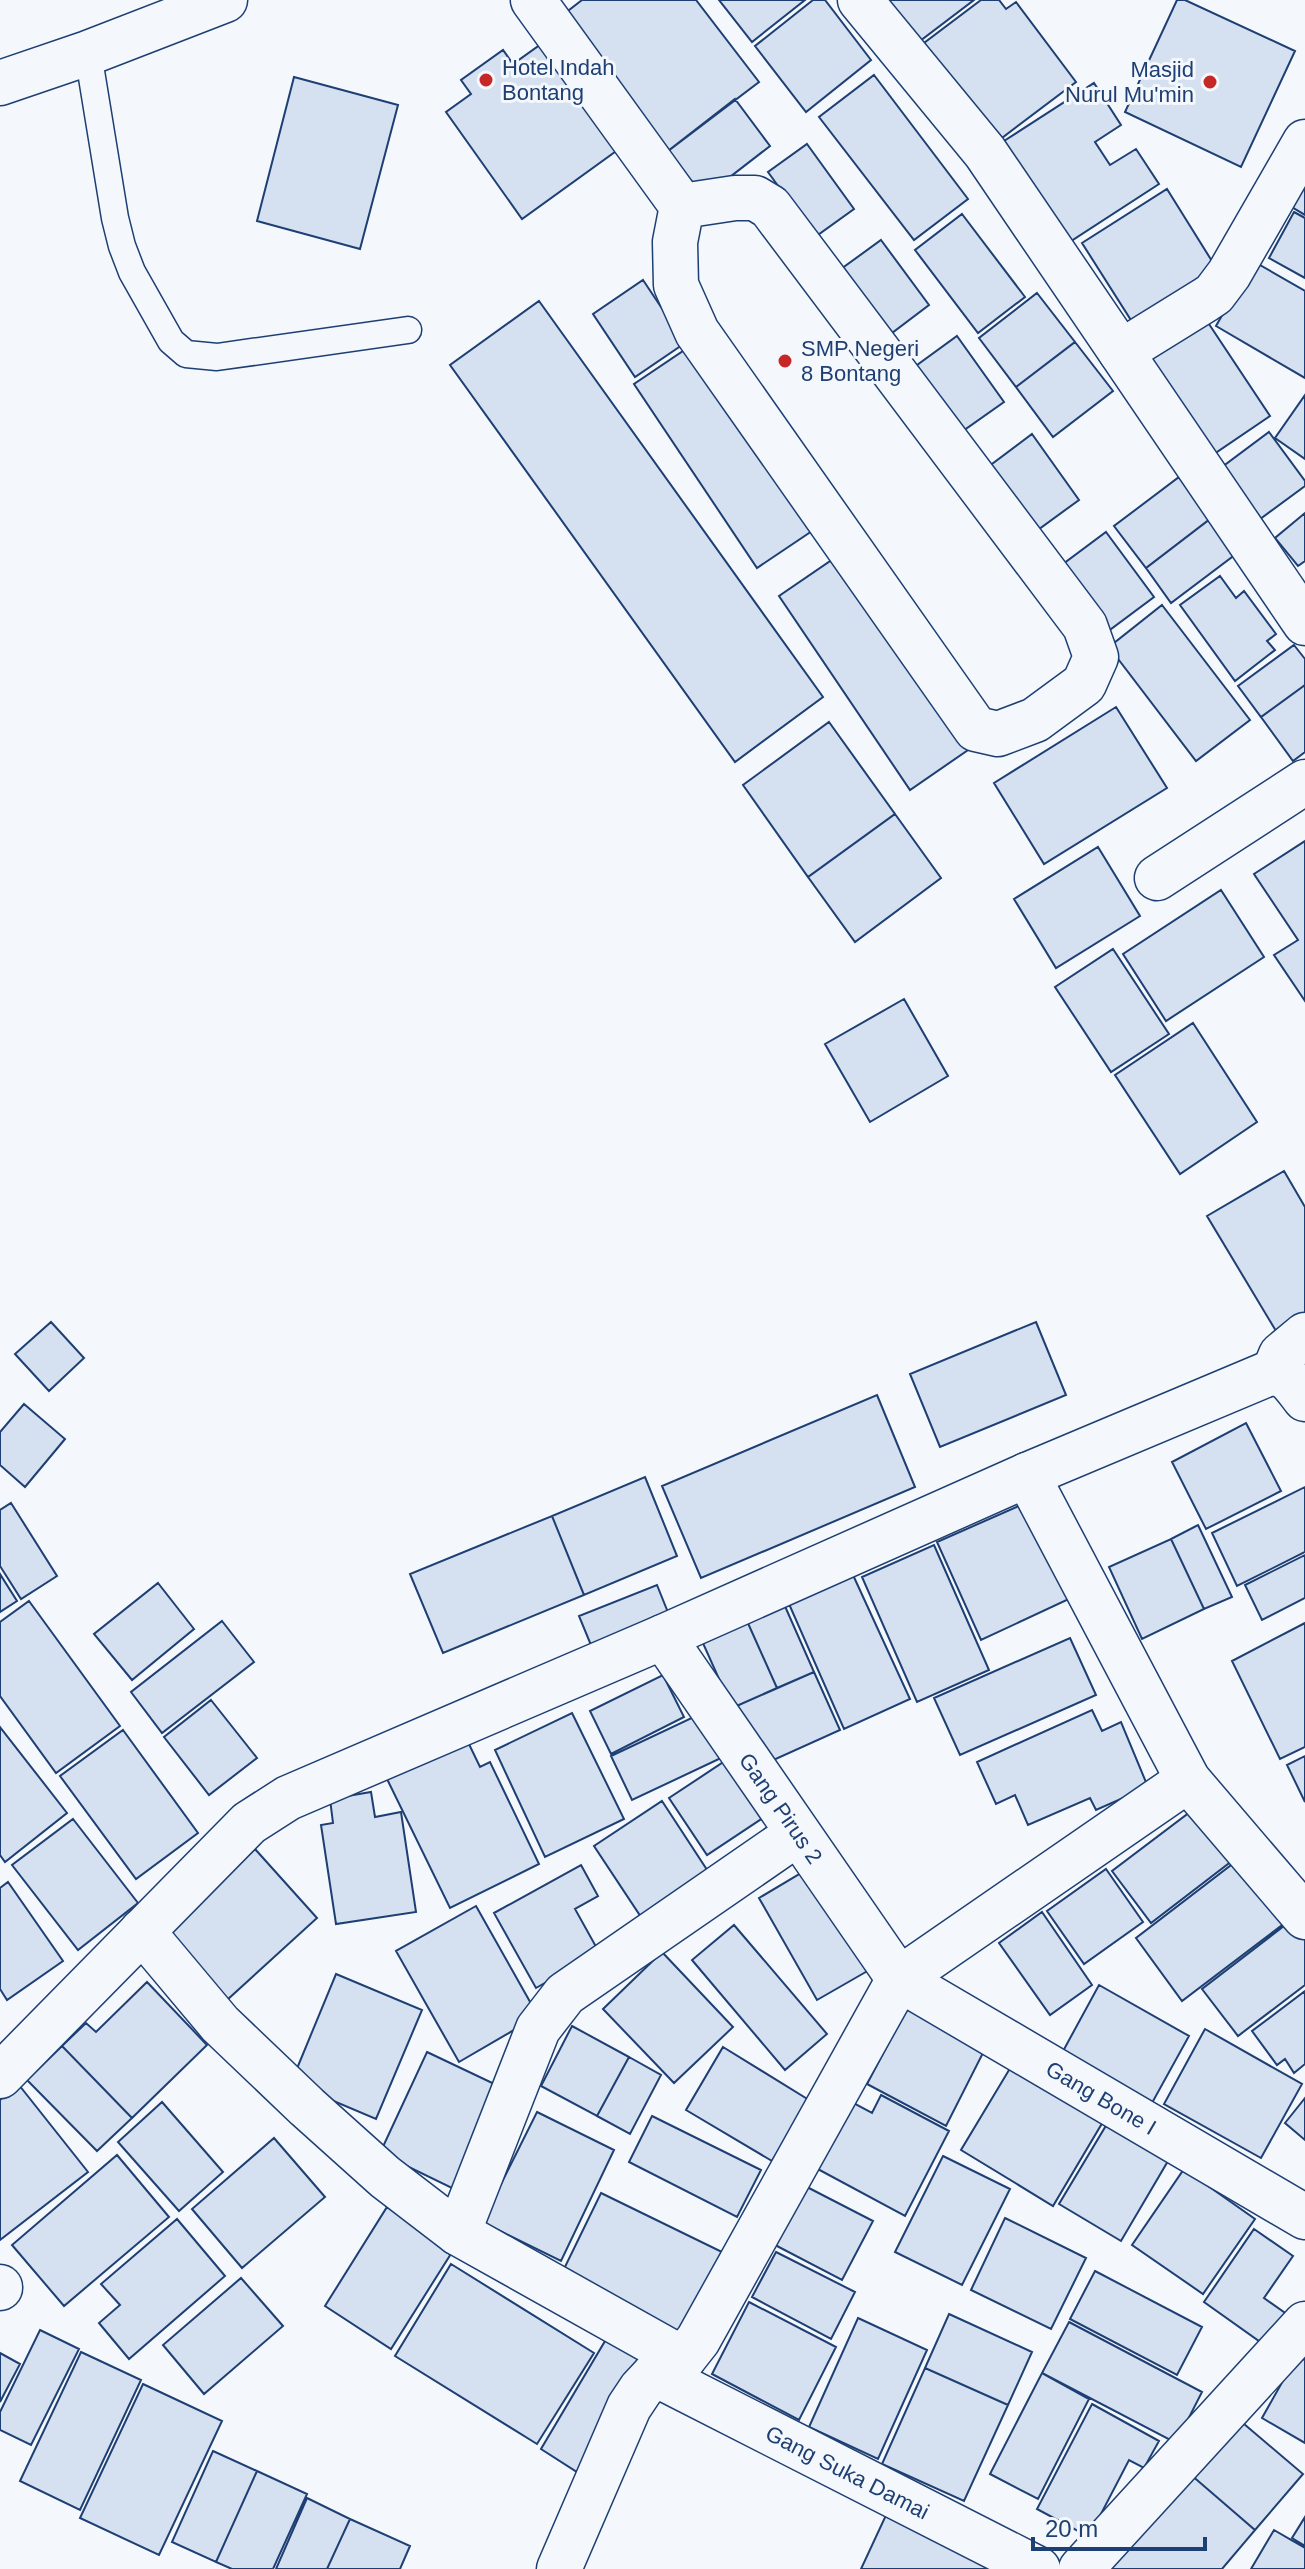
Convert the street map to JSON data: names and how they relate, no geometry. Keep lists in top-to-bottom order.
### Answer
{
  "streets": {
    "street": ["Gang Pirus 2", "Gang Bone I", "Gang Suka Damai"]
  },
  "crossings": [
    ["Gang Pirus 2", "Gang Bone I"]
  ],
  "places": ["Hotel Indah Bontang", "Masjid Nurul Mu'min", "SMP Negeri 8 Bontang"],
  "scale_bar": "20 m"
}
